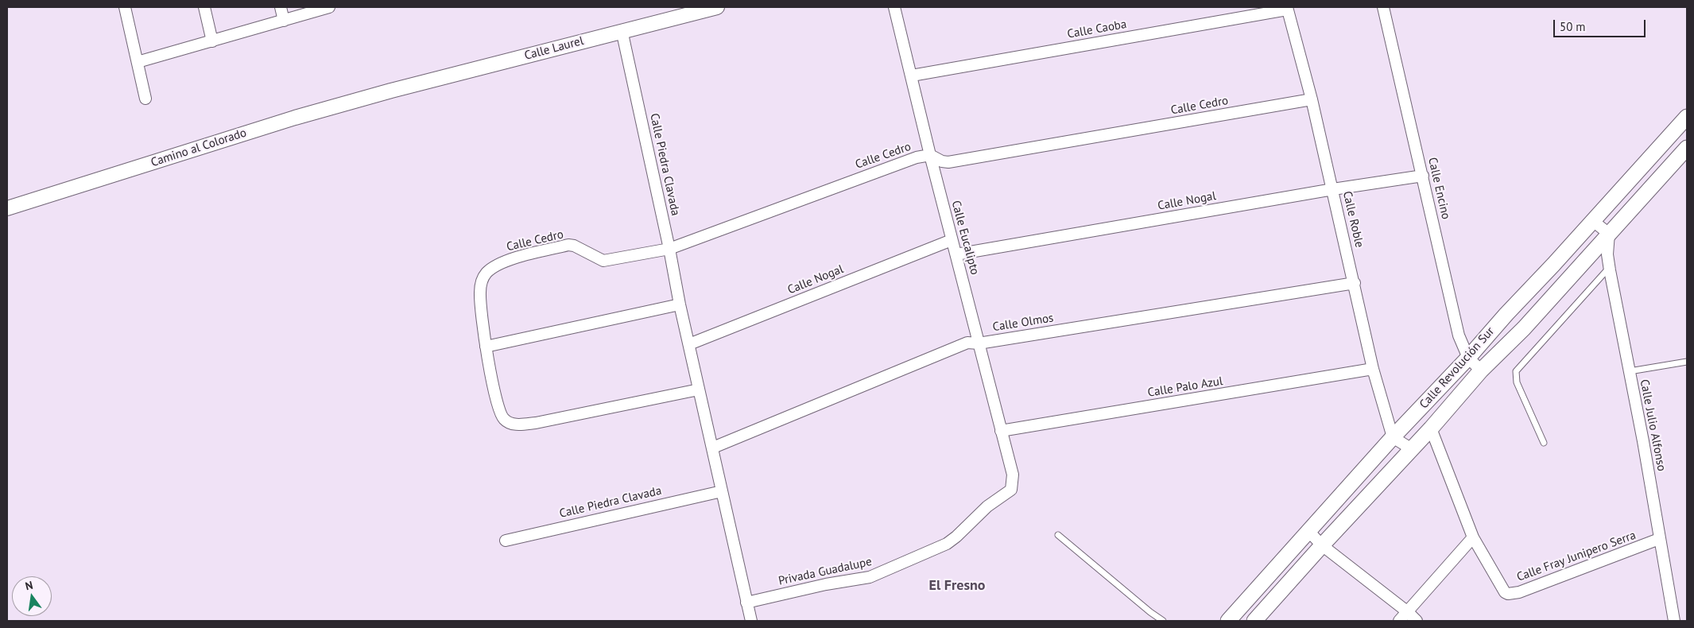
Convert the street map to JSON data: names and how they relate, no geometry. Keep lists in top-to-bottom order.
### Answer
{
  "streets": {
    "main road": ["Calle Revolución Sur"],
    "street": [
      "Calle Caoba",
      "Calle Laurel",
      "Calle Cedro",
      "Camino al Colorado",
      "Calle Piedra Clavada",
      "Calle Encino",
      "Calle Nogal",
      "Calle Roble",
      "Calle Eucalipto",
      "Calle Olmos",
      "Calle Palo Azul",
      "Calle Julio Alfonso",
      "Calle Fray Junipero Serra",
      "Privada Guadalupe"
    ]
  },
  "crossings": [
    ["Calle Caoba", "Calle Roble"],
    ["Calle Caoba", "Calle Eucalipto"],
    ["Calle Laurel", "Camino al Colorado"],
    ["Calle Laurel", "Calle Piedra Clavada"],
    ["Calle Cedro", "Calle Piedra Clavada"],
    ["Calle Cedro", "Calle Roble"],
    ["Calle Cedro", "Calle Eucalipto"],
    ["Calle Piedra Clavada", "Calle Nogal"],
    ["Calle Piedra Clavada", "Calle Olmos"],
    ["Calle Piedra Clavada", "Privada Guadalupe"],
    ["Calle Encino", "Calle Nogal"],
    ["Calle Encino", "Calle Revolución Sur"],
    ["Calle Nogal", "Calle Roble"],
    ["Calle Nogal", "Calle Eucalipto"],
    ["Calle Roble", "Calle Olmos"],
    ["Calle Roble", "Calle Revolución Sur"],
    ["Calle Roble", "Calle Palo Azul"],
    ["Calle Eucalipto", "Calle Olmos"],
    ["Calle Eucalipto", "Calle Palo Azul"],
    ["Calle Eucalipto", "Privada Guadalupe"],
    ["Calle Revolución Sur", "Calle Julio Alfonso"],
    ["Calle Julio Alfonso", "Calle Fray Junipero Serra"]
  ],
  "districts": ["El Fresno"],
  "scale_bar": "50 m",
  "north": "top"
}
